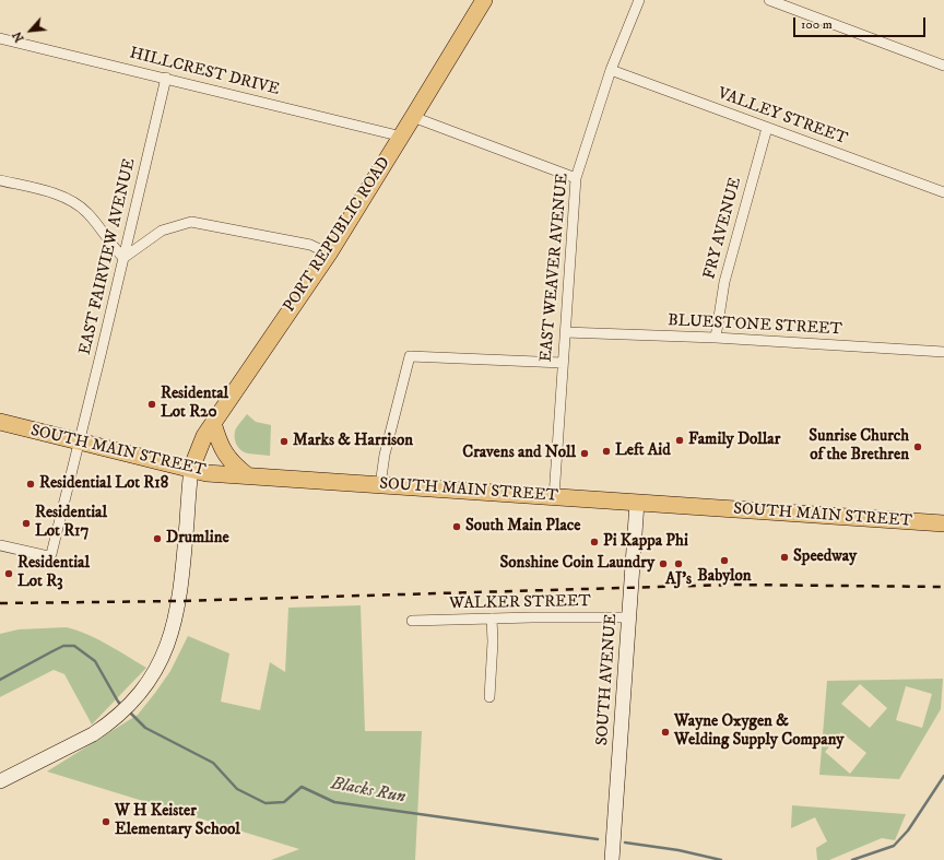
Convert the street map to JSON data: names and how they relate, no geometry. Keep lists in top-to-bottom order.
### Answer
{
  "streets": {
    "main road": ["PORT REPUBLIC ROAD", "SOUTH MAIN STREET", "SOUTH AVENUE"],
    "street": [
      "HILLCREST DRIVE",
      "VALLEY STREET",
      "FRY AVENUE",
      "EAST FAIRVIEW AVENUE",
      "EAST WEAVER AVENUE",
      "BLUESTONE STREET",
      "WALKER STREET"
    ]
  },
  "crossings": [
    ["HILLCREST DRIVE", "PORT REPUBLIC ROAD"],
    ["HILLCREST DRIVE", "EAST FAIRVIEW AVENUE"],
    ["VALLEY STREET", "FRY AVENUE"],
    ["VALLEY STREET", "EAST WEAVER AVENUE"],
    ["FRY AVENUE", "BLUESTONE STREET"],
    ["PORT REPUBLIC ROAD", "SOUTH MAIN STREET"],
    ["EAST FAIRVIEW AVENUE", "SOUTH MAIN STREET"],
    ["EAST WEAVER AVENUE", "BLUESTONE STREET"],
    ["EAST WEAVER AVENUE", "SOUTH MAIN STREET"],
    ["SOUTH MAIN STREET", "SOUTH AVENUE"],
    ["WALKER STREET", "SOUTH AVENUE"]
  ],
  "water": ["Blacks Run"],
  "places": [
    "Residental Lot R20",
    "Family Dollar",
    "Marks & Harrison",
    "Sunrise Church of the Brethren",
    "Left Aid",
    "Cravens and Noll",
    "Residential Lot R18",
    "Residential Lot R17",
    "South Main Place",
    "Drumline",
    "Pi Kappa Phi",
    "Speedway",
    "Babylon",
    "Sonshine Coin Laundry",
    "AJ's",
    "Residential Lot R3",
    "Wayne Oxygen & Welding Supply Company",
    "W H Keister Elementary School"
  ],
  "scale_bar": "100 m",
  "north": "bottom left"
}
